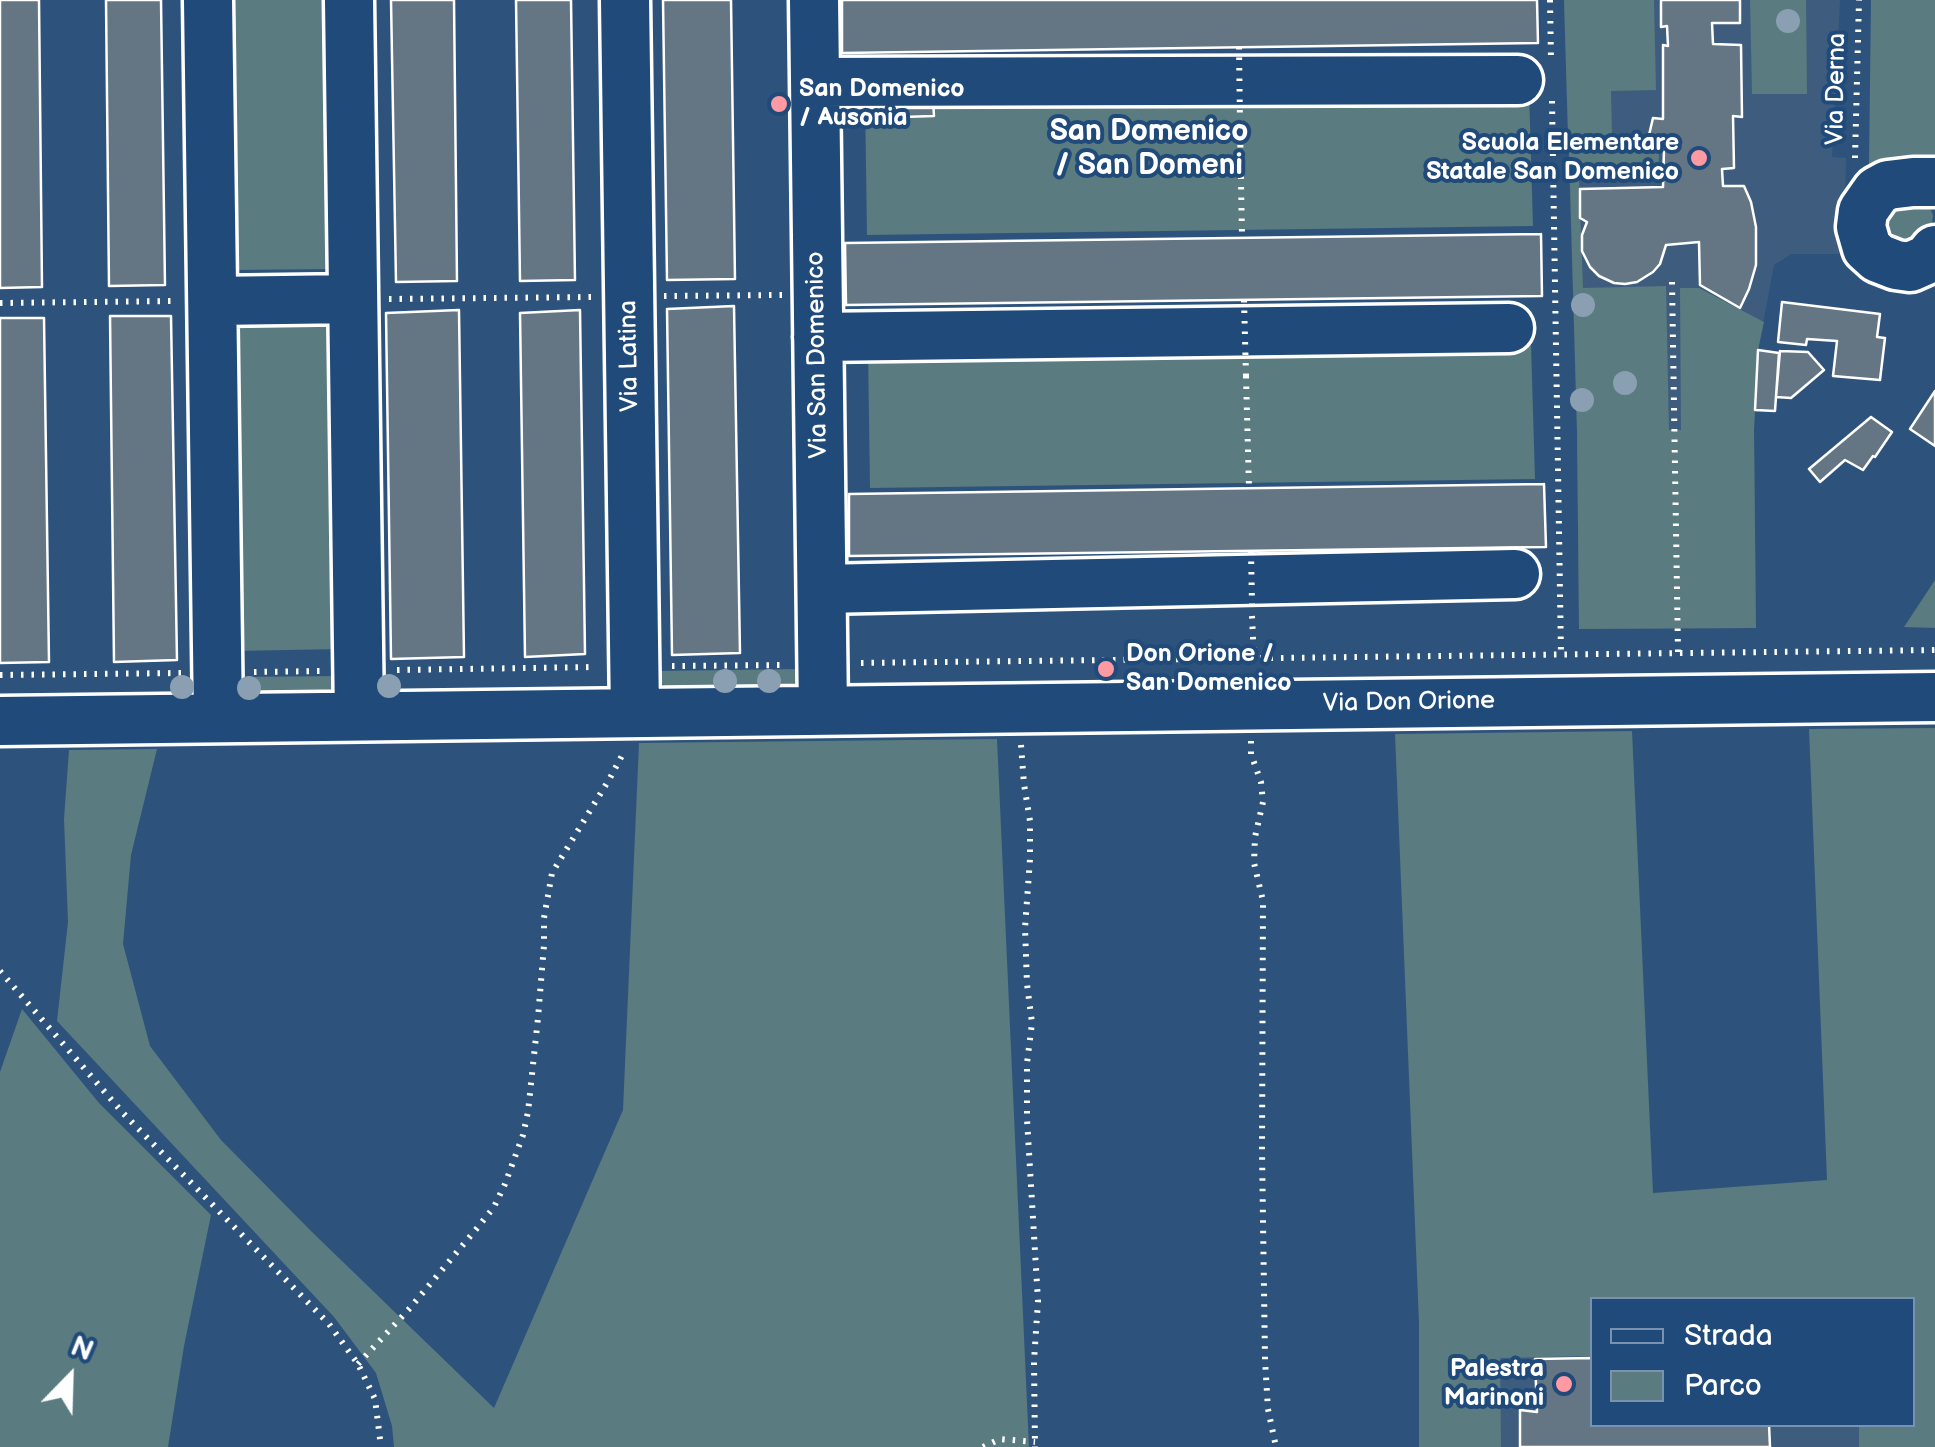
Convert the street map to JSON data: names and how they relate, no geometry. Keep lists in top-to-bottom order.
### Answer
{
  "streets": {
    "street": ["Via San Domenico", "Via Latina", "Via Don Orione"],
    "path": ["Via Derna"]
  },
  "crossings": [
    ["Via San Domenico", "Via Don Orione"]
  ],
  "districts": ["San Domenico / San Domeni"],
  "places": [
    "San Domenico / Ausonia",
    "Scuola Elementare Statale San Domenico",
    "Don Orione / San Domenico",
    "Palestra Marinoni"
  ],
  "legend": ["Strada", "Parco"],
  "north": "top right"
}
